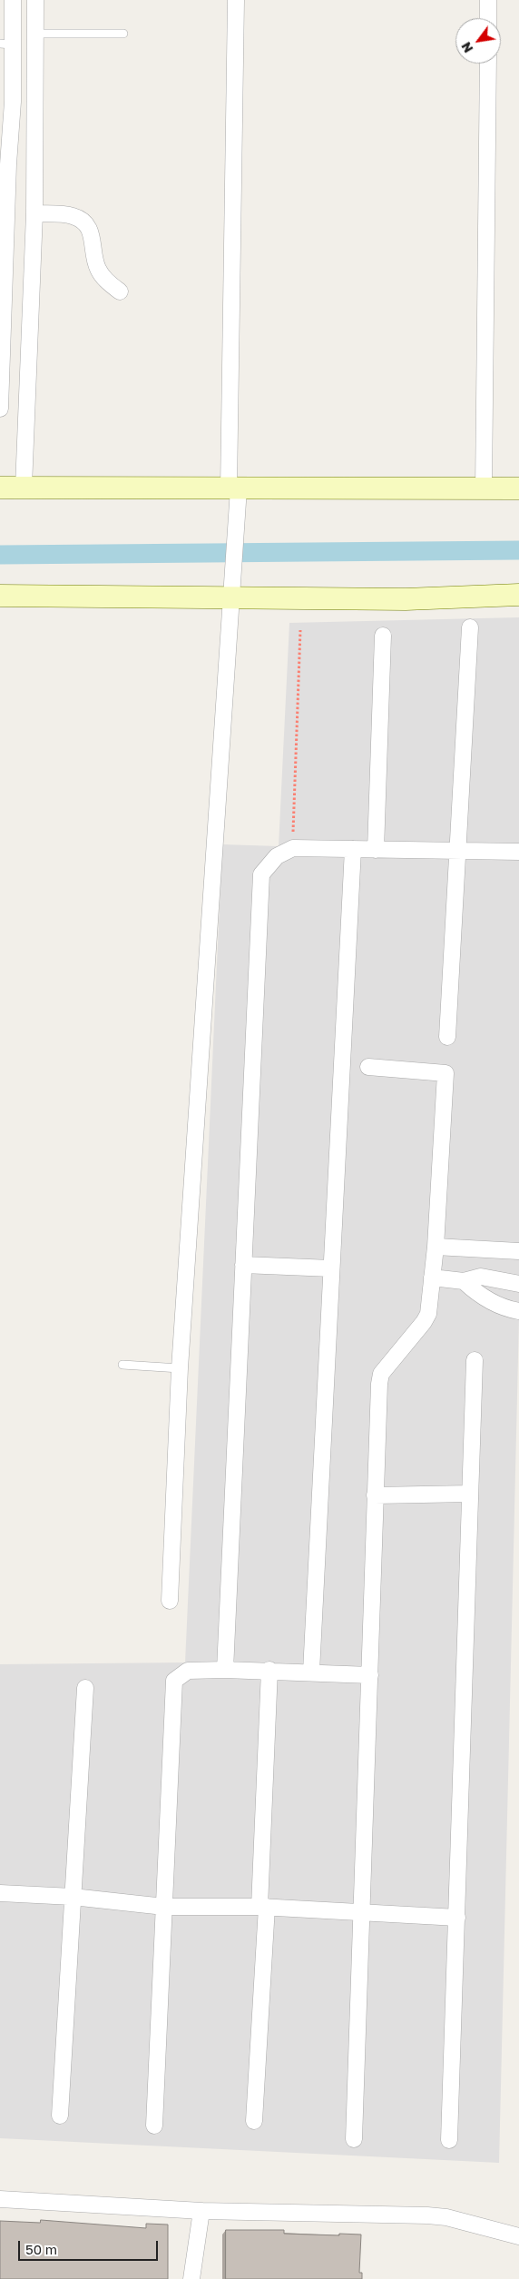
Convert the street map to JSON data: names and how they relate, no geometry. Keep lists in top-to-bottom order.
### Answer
{
  "scale_bar": "50 m",
  "north": "bottom left"
}
